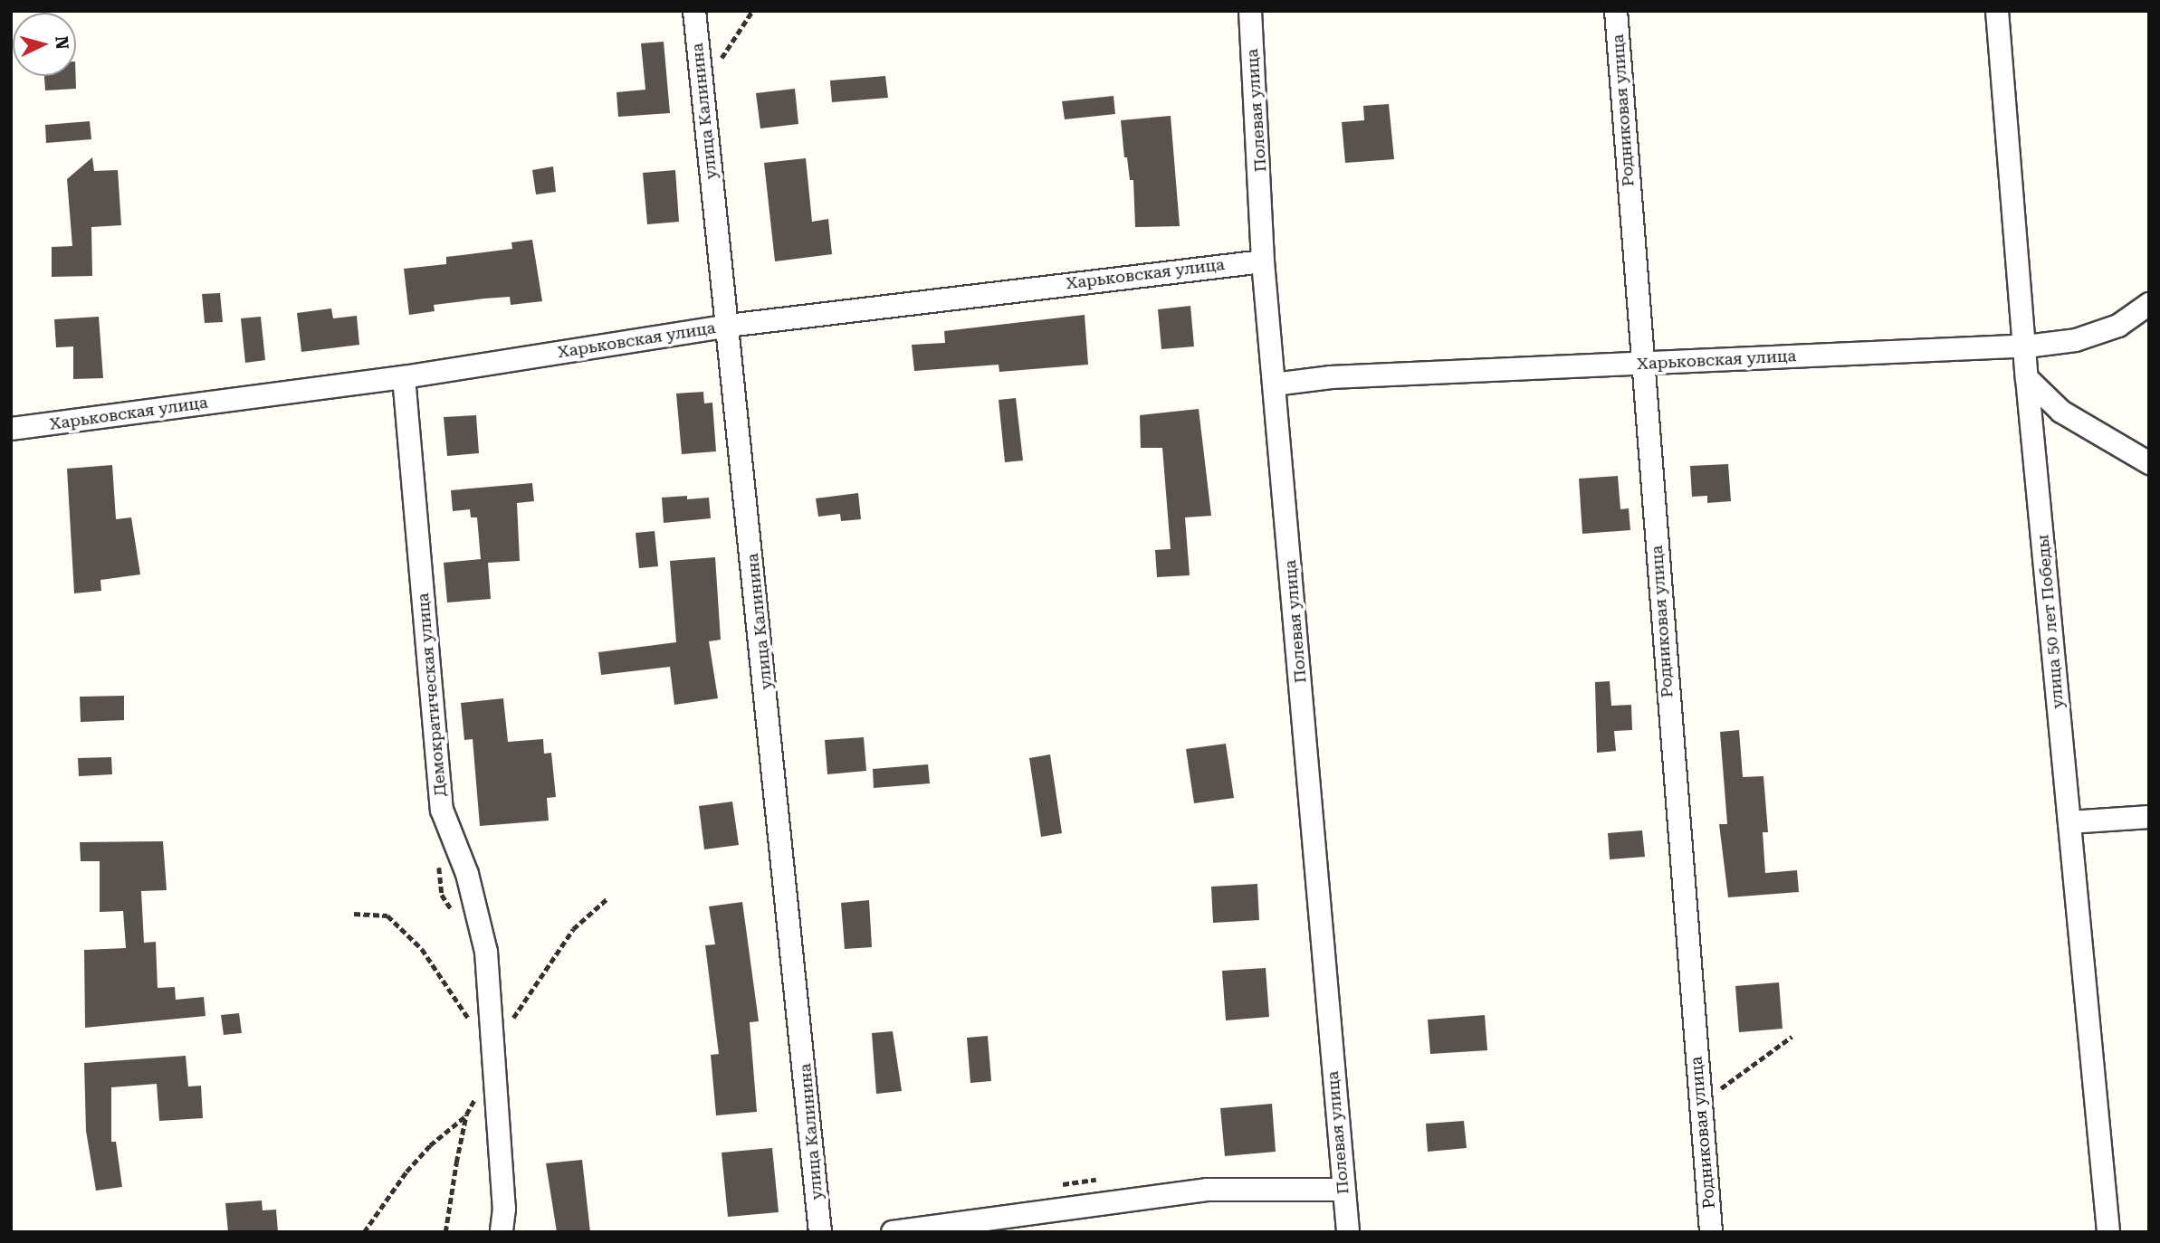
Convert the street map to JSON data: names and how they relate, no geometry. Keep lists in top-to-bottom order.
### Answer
{
  "streets": {
    "street": [
      "Полевая улица",
      "Родниковая улица",
      "улица Калинина",
      "Харьковская улица",
      "улица 50 лет Победы",
      "Демократическая улица"
    ]
  },
  "crossings": [
    ["Полевая улица", "Харьковская улица"],
    ["Родниковая улица", "Харьковская улица"],
    ["улица Калинина", "Харьковская улица"],
    ["Харьковская улица", "улица 50 лет Победы"],
    ["Харьковская улица", "Демократическая улица"]
  ],
  "north": "right"
}
